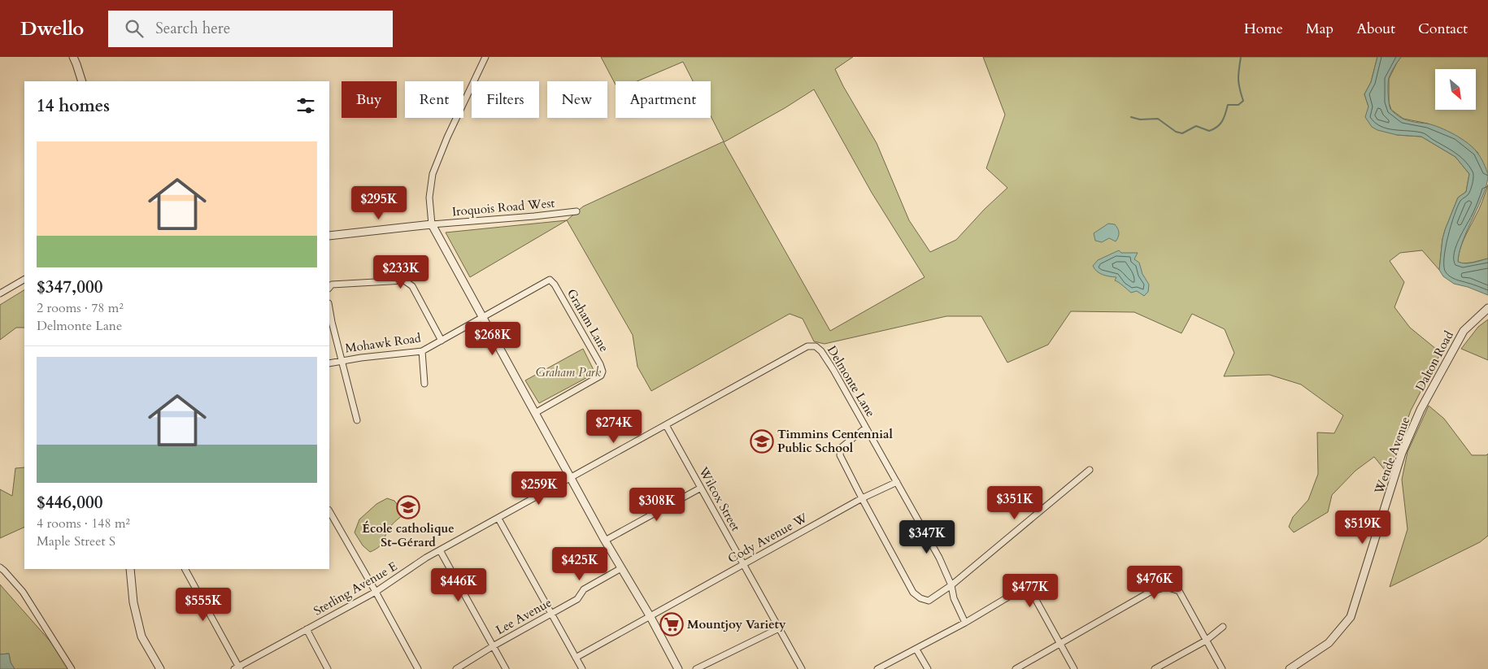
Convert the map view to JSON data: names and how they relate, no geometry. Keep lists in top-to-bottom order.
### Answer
{
  "streets": {
    "street": [
      "Iroquois Road West",
      "Graham Lane",
      "Mohawk Road",
      "Dalton Road",
      "Delmonte Lane",
      "Wende Avenue",
      "Wilcox Street",
      "Cody Avenue W",
      "Sterling Avenue E",
      "Lee Avenue"
    ]
  },
  "crossings": [
    ["Graham Lane", "Mohawk Road"],
    ["Dalton Road", "Wende Avenue"],
    ["Delmonte Lane", "Wilcox Street"],
    ["Delmonte Lane", "Cody Avenue W"],
    ["Delmonte Lane", "Sterling Avenue E"],
    ["Wilcox Street", "Cody Avenue W"],
    ["Wilcox Street", "Sterling Avenue E"]
  ],
  "parks": ["Graham Park"],
  "places": {
    "school or university": ["Timmins Centennial Public School", "École catholique St-Gérard"],
    "supermarket": ["Mountjoy Variety"]
  },
  "north": "bottom right",
  "page": {
    "header": "Dwello",
    "search": "Search here",
    "nav": [
      "Home",
      "Map",
      "About",
      "Contact"
    ],
    "chip": [
      "Buy",
      "Rent",
      "Filters",
      "New",
      "Apartment"
    ],
    "heading": "14 homes",
    "list": [
      {
        "name": "$347,000",
        "note": "2 rooms · 78 m² · Delmonte Lane"
      },
      {
        "name": "$446,000",
        "note": "4 rooms · 148 m² · Maple Street S"
      }
    ],
    "price": [
      "$295K",
      "$233K",
      "$268K",
      "$274K",
      "$259K",
      "$351K",
      "$308K",
      "$519K",
      "$347K",
      "$425K",
      "$476K",
      "$446K",
      "$477K",
      "$555K"
    ]
  }
}
